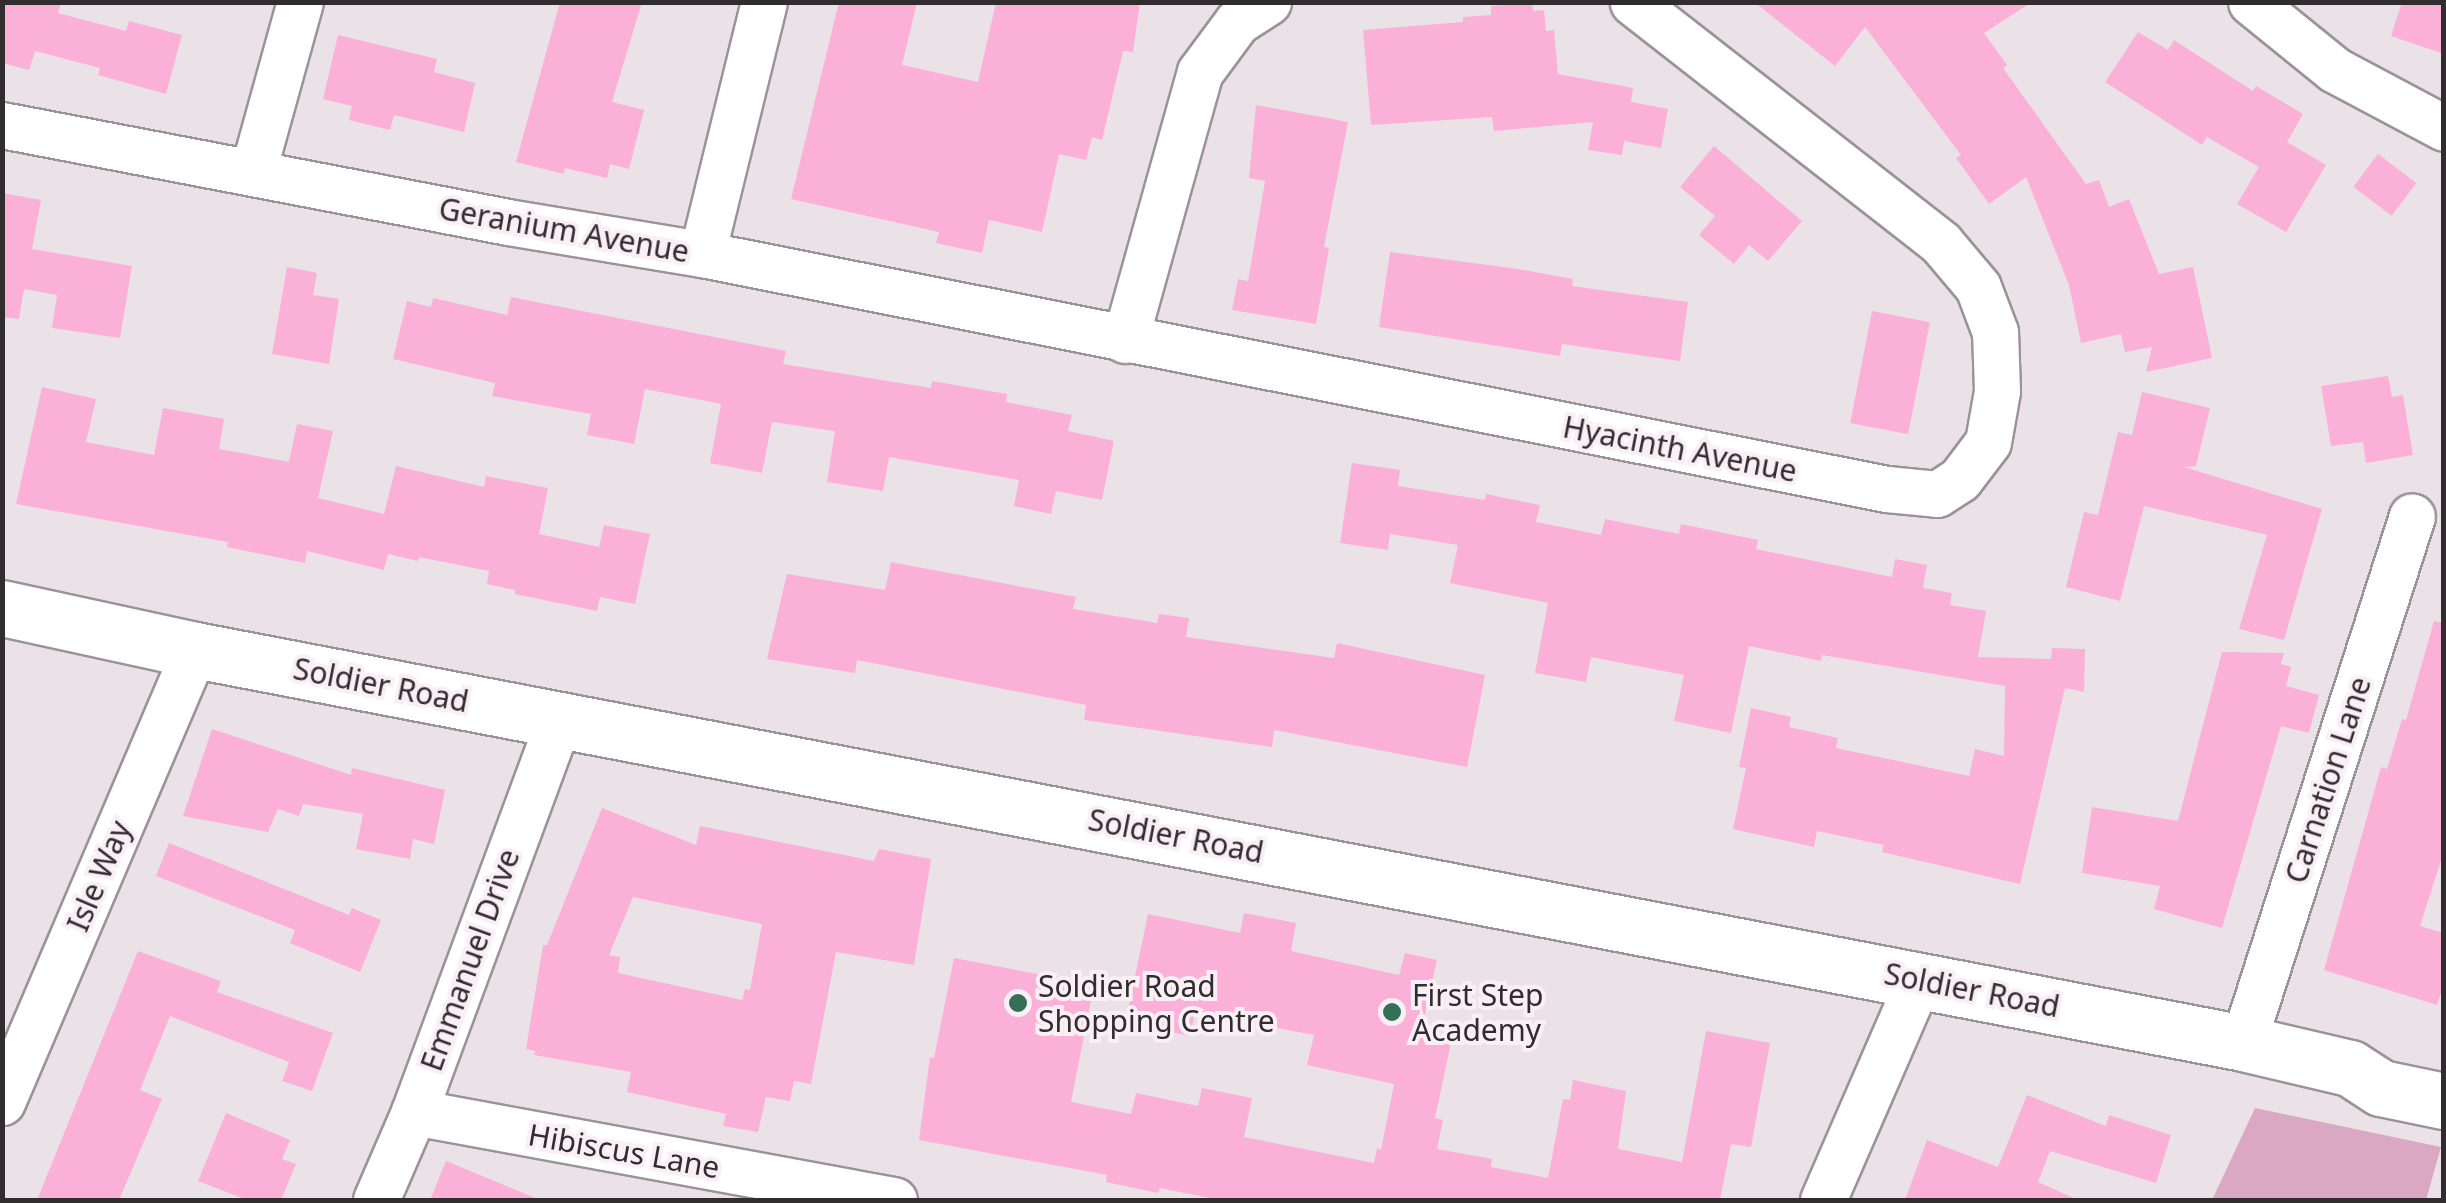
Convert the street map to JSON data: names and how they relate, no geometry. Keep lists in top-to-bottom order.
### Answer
{
  "streets": {
    "main road": ["Soldier Road"],
    "street": [
      "Geranium Avenue",
      "Hyacinth Avenue",
      "Carnation Lane",
      "Isle Way",
      "Emmanuel Drive",
      "Hibiscus Lane"
    ]
  },
  "crossings": [
    ["Geranium Avenue", "Hyacinth Avenue"],
    ["Soldier Road", "Carnation Lane"],
    ["Soldier Road", "Isle Way"],
    ["Soldier Road", "Emmanuel Drive"],
    ["Emmanuel Drive", "Hibiscus Lane"]
  ],
  "places": ["Soldier Road Shopping Centre", "First Step Academy"]
}
